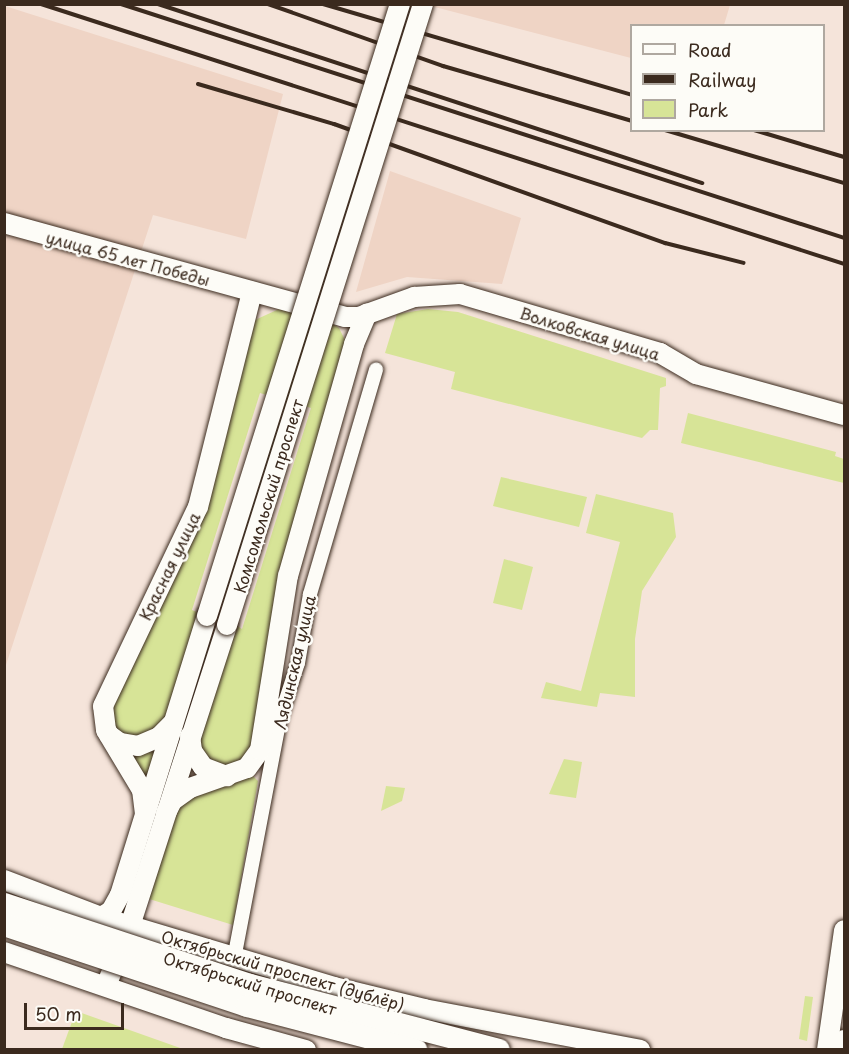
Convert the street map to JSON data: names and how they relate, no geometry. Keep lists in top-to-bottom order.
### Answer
{
  "streets": {
    "main road": [
      "улица 65 лет Победы",
      "Волковская улица",
      "Комсомольский проспект",
      "Красная улица",
      "Лядинская улица",
      "Октябрьский проспект (дублёр)",
      "Октябрьский проспект"
    ]
  },
  "crossings": [
    ["улица 65 лет Победы", "Волковская улица"],
    ["улица 65 лет Победы", "Красная улица"],
    ["улица 65 лет Победы", "Лядинская улица"],
    ["Волковская улица", "Лядинская улица"],
    ["Комсомольский проспект", "Лядинская улица"],
    ["Комсомольский проспект", "Октябрьский проспект (дублёр)"],
    ["Лядинская улица", "Октябрьский проспект (дублёр)"]
  ],
  "legend": ["Road", "Railway", "Park"],
  "scale_bar": "50 m"
}
